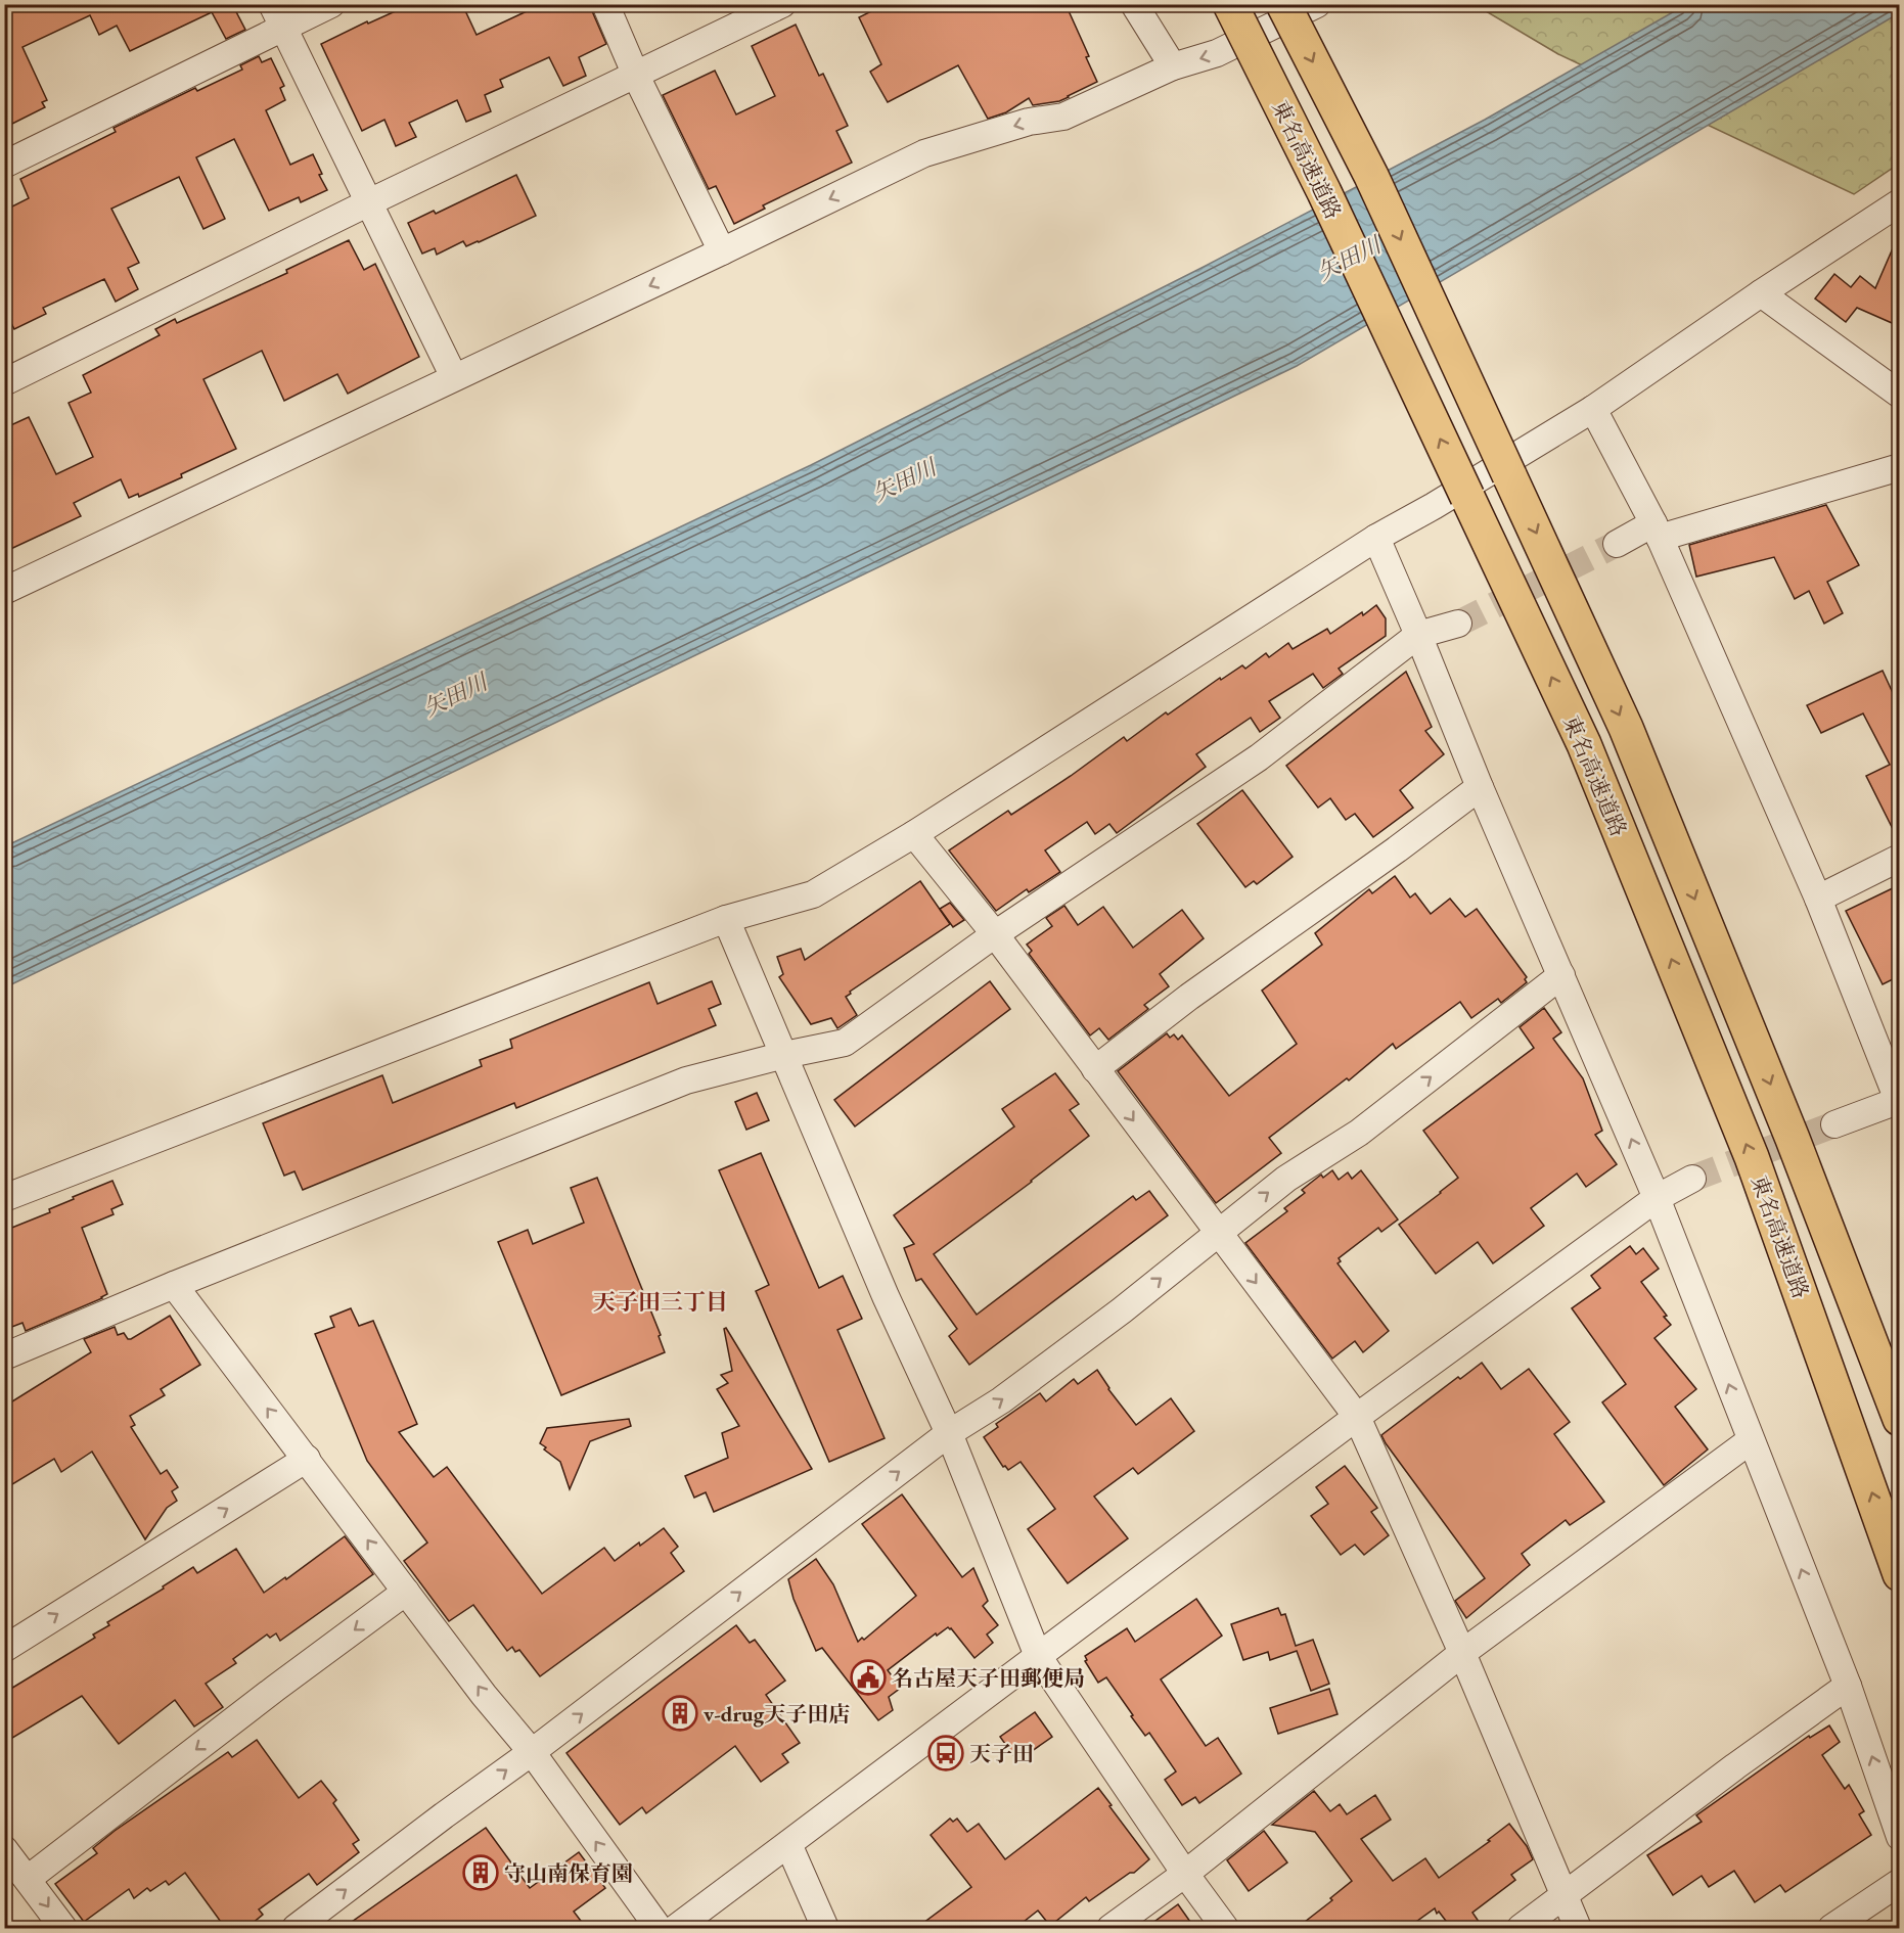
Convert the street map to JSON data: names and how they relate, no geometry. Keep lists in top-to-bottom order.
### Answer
{
  "streets": {
    "highway": ["東名高速道路"]
  },
  "districts": ["天子田三丁目"],
  "water": ["矢田川"],
  "places": {
    "public building": ["名古屋天子田郵便局"],
    "building": ["v-drug天子田店", "守山南保育園"],
    "bus stop": ["天子田"]
  }
}
